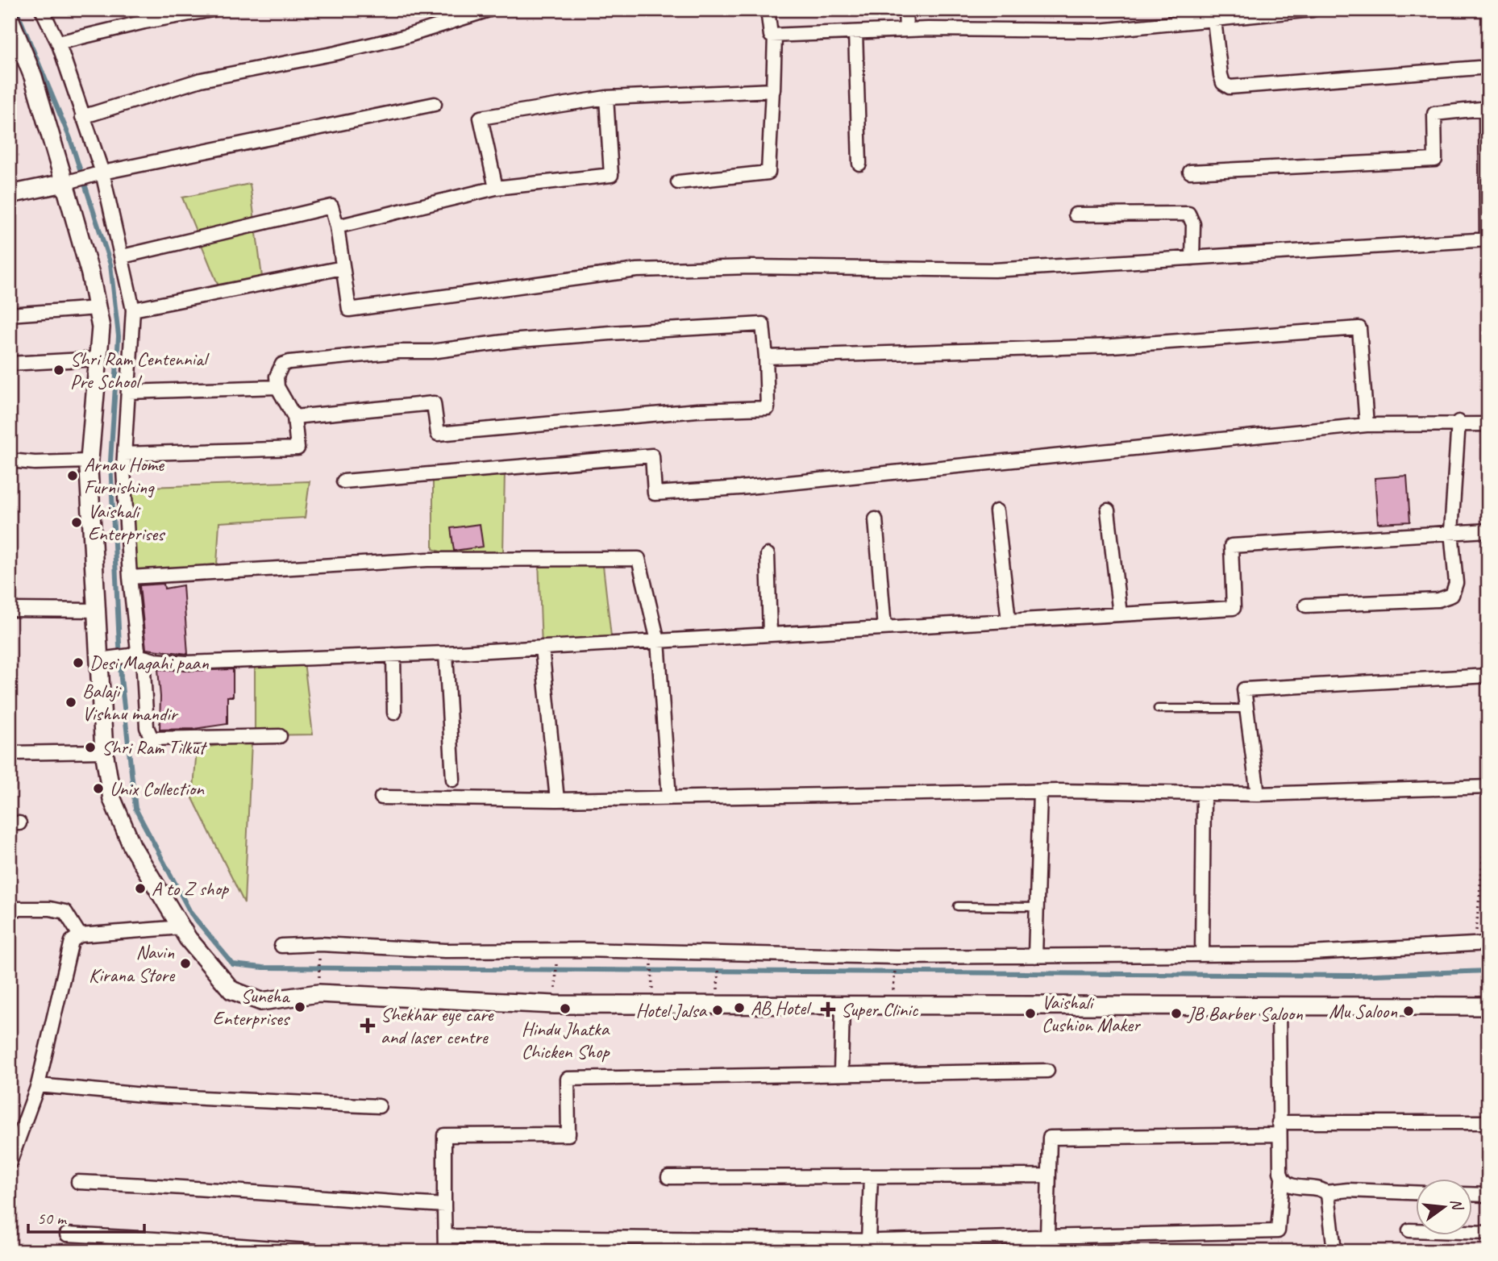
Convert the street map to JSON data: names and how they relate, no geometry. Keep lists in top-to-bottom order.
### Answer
{
  "places": {
    "other": [
      "Shri Ram Centennial Pre School",
      "Arnav Home Furnishing",
      "Vaishali Enterprises",
      "Desi Magahi paan",
      "Balaji Vishnu mandir",
      "Shri Ram Tilkut",
      "Unix Collection",
      "A to Z shop",
      "Navin Kirana Store",
      "Suneha Enterprises",
      "AB Hotel",
      "Hindu Jhatka Chicken Shop",
      "Hotel Jalsa",
      "Mu Saloon",
      "Vaishali Cushion Maker",
      "JB Barber Saloon"
    ],
    "health": ["Super Clinic", "Shekhar eye care and laser centre"]
  },
  "scale_bar": "50 m",
  "north": "right"
}
